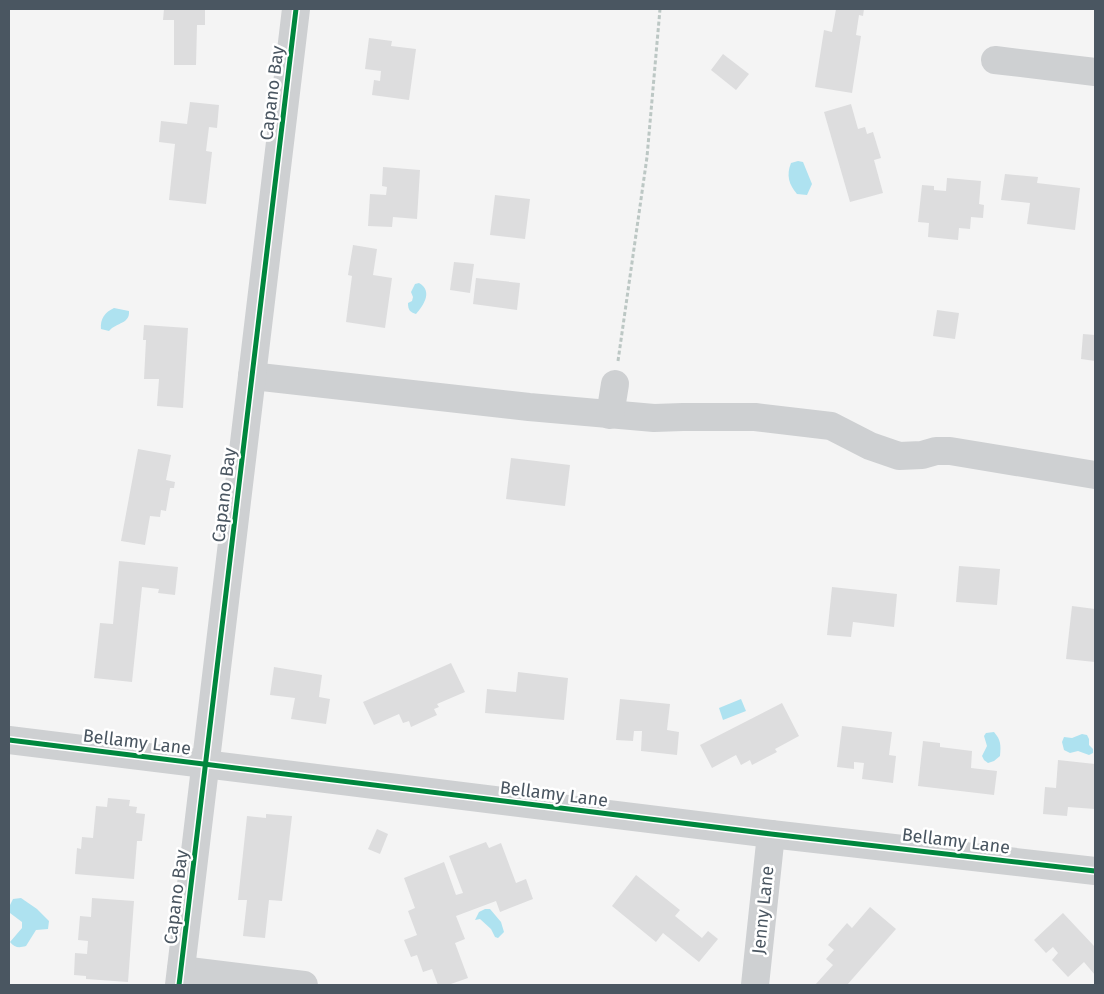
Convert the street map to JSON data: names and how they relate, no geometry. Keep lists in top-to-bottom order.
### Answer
{
  "streets": {
    "street": ["Capano Bay", "Bellamy Lane", "Jenny Lane"]
  },
  "crossings": [
    ["Capano Bay", "Bellamy Lane"],
    ["Bellamy Lane", "Jenny Lane"]
  ]
}
